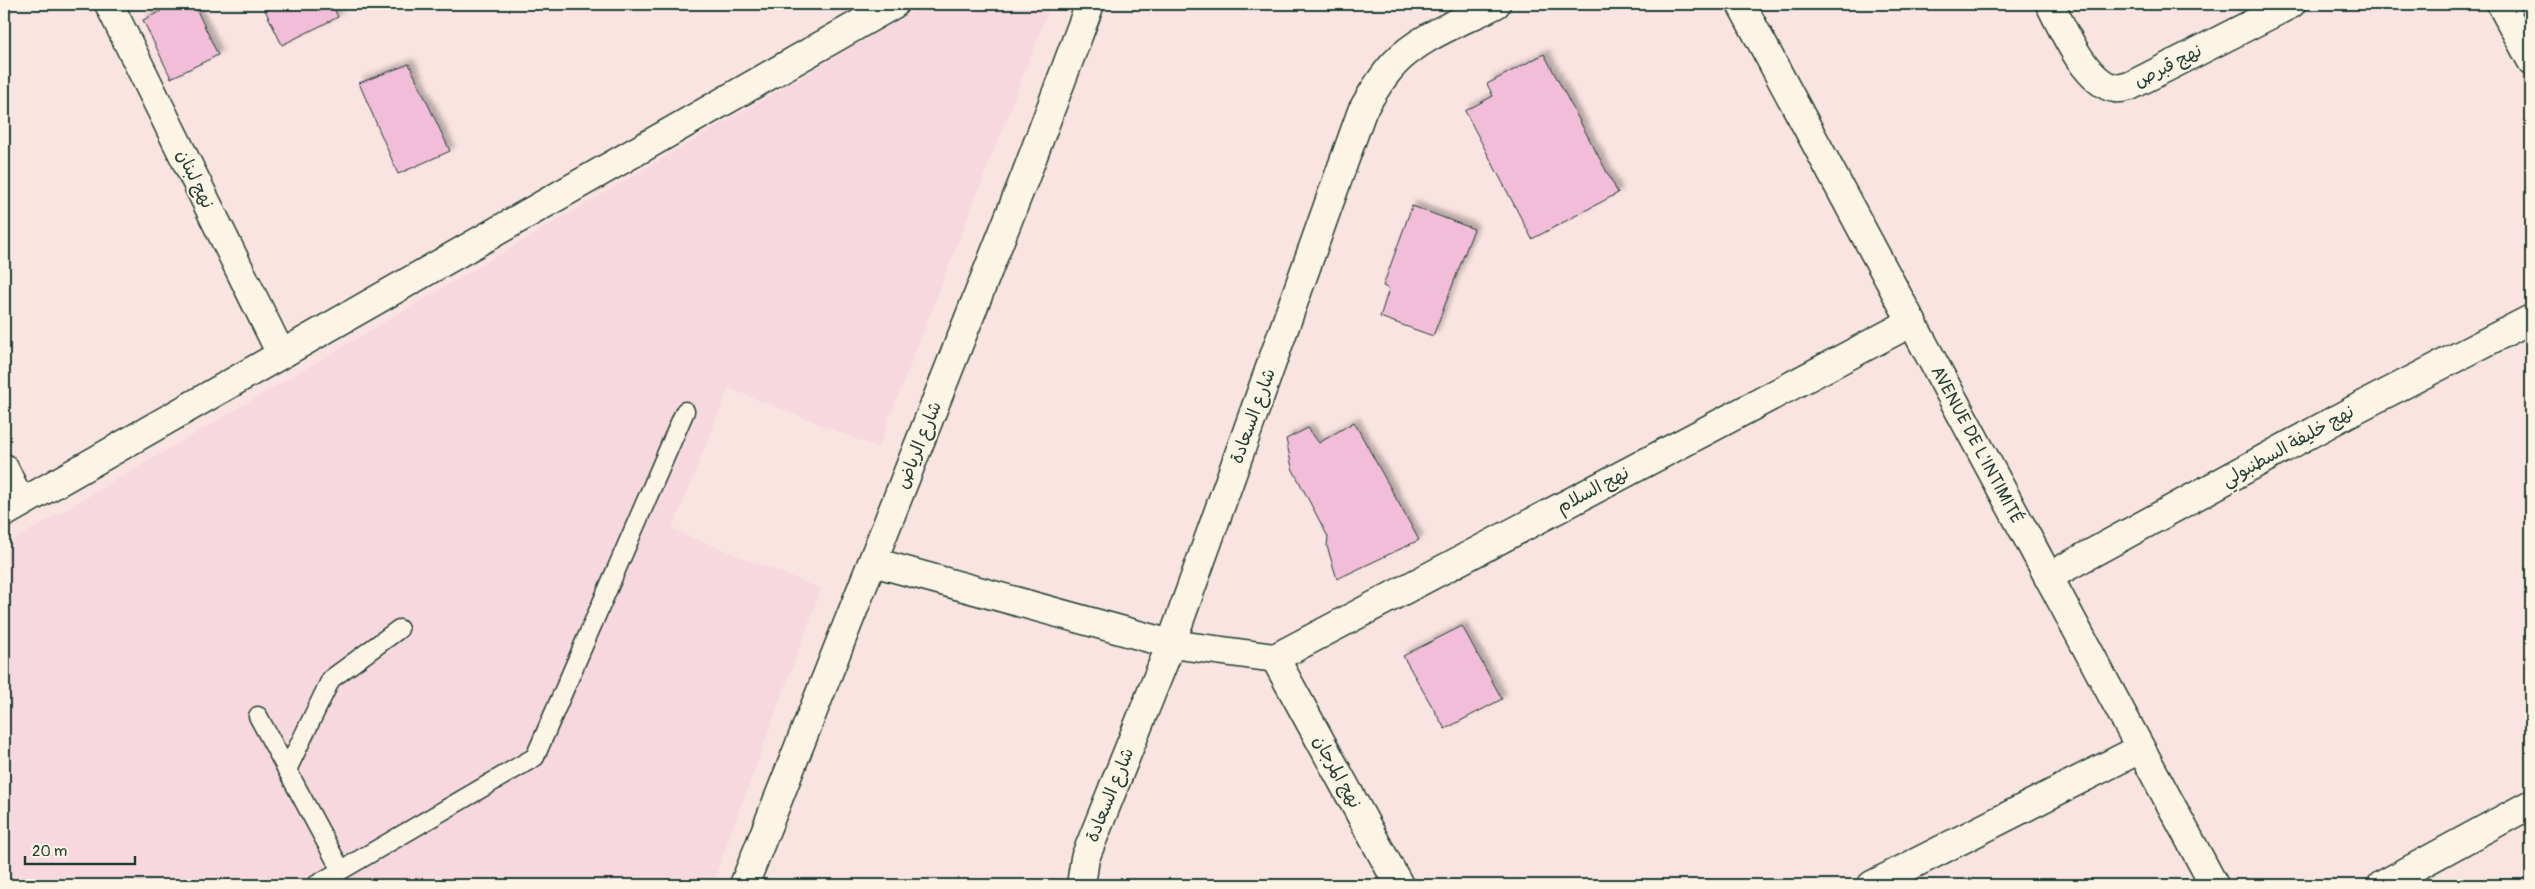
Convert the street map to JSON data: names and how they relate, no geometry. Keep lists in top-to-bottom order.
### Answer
{
  "streets": {
    "street": [
      "نهج قبرص",
      "نهج لبنان",
      "شارع السعادة",
      "شارع الرياض",
      "AVENUE DE L'INTIMITÉ",
      "نهج خليفة السطنبولي",
      "نهج السلام",
      "نهج المرجان"
    ]
  },
  "crossings": [
    ["AVENUE DE L'INTIMITÉ", "نهج خليفة السطنبولي"],
    ["AVENUE DE L'INTIMITÉ", "نهج السلام"],
    ["نهج السلام", "نهج المرجان"]
  ],
  "scale_bar": "20 m"
}
